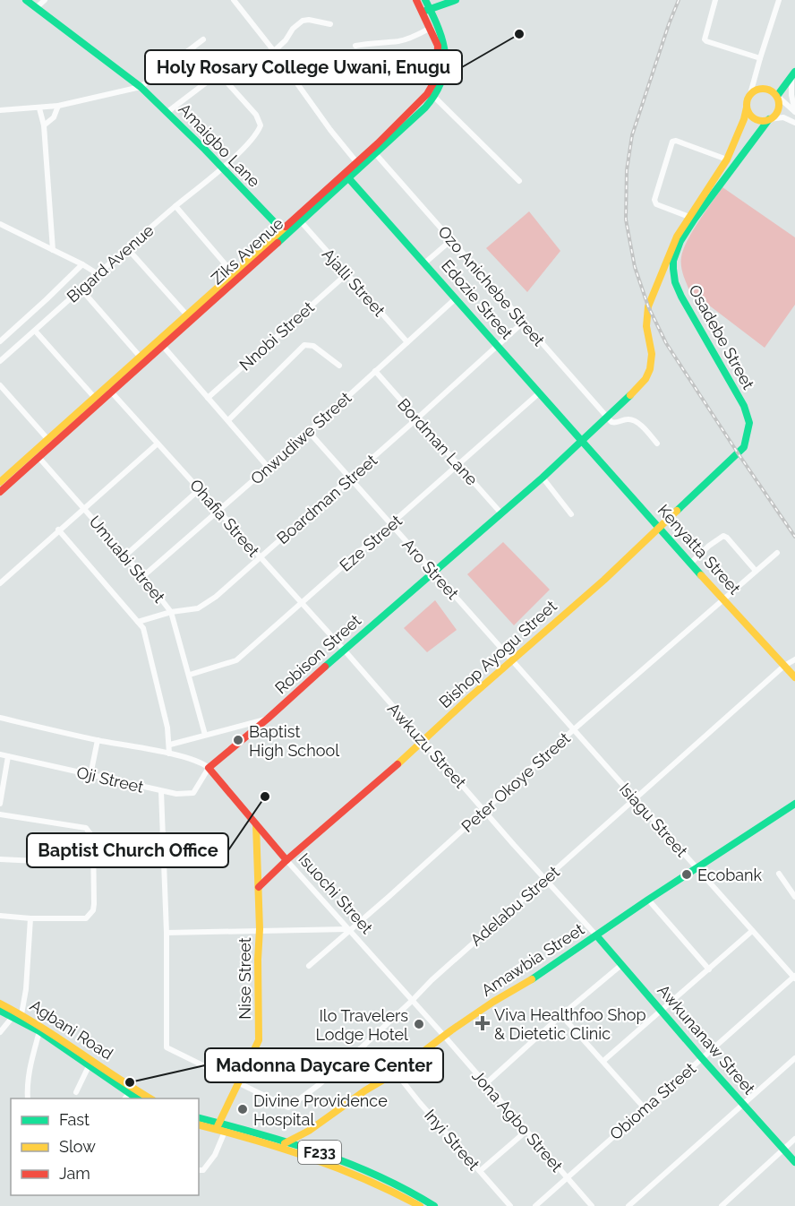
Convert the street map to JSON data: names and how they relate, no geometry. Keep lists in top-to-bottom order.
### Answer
{
  "streets": {
    "main road": [
      "Amaigbo Lane",
      "Ziks Avenue",
      "Edozie Street",
      "Osadebe Street",
      "Kenyatta Street",
      "Robison Street",
      "Bishop Ayogu Street",
      "Isuochi Street",
      "Amawbia Street",
      "Nise Street",
      "Agbani Road",
      "Awkunanaw Street",
      "F233"
    ],
    "street": [
      "Bigard Avenue",
      "Ajalli Street",
      "Ozo Anichebe Street",
      "Nnobi Street",
      "Onwudiwe Street",
      "Bordman Lane",
      "Boardman Street",
      "Ohafia Street",
      "Eze Street",
      "Umuabi Street",
      "Aro Street",
      "Awkuzu Street",
      "Oji Street",
      "Peter Okoye Street",
      "Isiagu Street",
      "Adelabu Street",
      "Obioma Street",
      "Jona Agbo Street",
      "Inyi Street"
    ]
  },
  "crossings": [
    ["Amaigbo Lane", "Ziks Avenue"],
    ["Amaigbo Lane", "Bigard Avenue"],
    ["Ziks Avenue", "Ajalli Street"],
    ["Ziks Avenue", "Ozo Anichebe Street"],
    ["Ziks Avenue", "Edozie Street"],
    ["Ziks Avenue", "Ohafia Street"],
    ["Ziks Avenue", "Umuabi Street"],
    ["Ajalli Street", "Nnobi Street"],
    ["Ajalli Street", "Onwudiwe Street"],
    ["Ozo Anichebe Street", "Boardman Street"],
    ["Ozo Anichebe Street", "Robison Street"],
    ["Edozie Street", "Onwudiwe Street"],
    ["Edozie Street", "Boardman Street"],
    ["Edozie Street", "Eze Street"],
    ["Edozie Street", "Kenyatta Street"],
    ["Edozie Street", "Robison Street"],
    ["Osadebe Street", "Bishop Ayogu Street"],
    ["Onwudiwe Street", "Bordman Lane"],
    ["Onwudiwe Street", "Ohafia Street"],
    ["Onwudiwe Street", "Umuabi Street"],
    ["Onwudiwe Street", "Aro Street"],
    ["Bordman Lane", "Boardman Street"],
    ["Bordman Lane", "Eze Street"],
    ["Bordman Lane", "Robison Street"],
    ["Boardman Street", "Ohafia Street"],
    ["Boardman Street", "Umuabi Street"],
    ["Boardman Street", "Aro Street"],
    ["Ohafia Street", "Eze Street"],
    ["Ohafia Street", "Robison Street"],
    ["Ohafia Street", "Awkuzu Street"],
    ["Eze Street", "Umuabi Street"],
    ["Eze Street", "Aro Street"],
    ["Kenyatta Street", "Robison Street"],
    ["Kenyatta Street", "Bishop Ayogu Street"],
    ["Kenyatta Street", "Peter Okoye Street"],
    ["Kenyatta Street", "Adelabu Street"],
    ["Aro Street", "Robison Street"],
    ["Aro Street", "Bishop Ayogu Street"],
    ["Aro Street", "Isiagu Street"],
    ["Robison Street", "Awkuzu Street"],
    ["Robison Street", "Oji Street"],
    ["Robison Street", "Isuochi Street"],
    ["Bishop Ayogu Street", "Awkuzu Street"],
    ["Bishop Ayogu Street", "Isiagu Street"],
    ["Bishop Ayogu Street", "Isuochi Street"],
    ["Bishop Ayogu Street", "Nise Street"],
    ["Awkuzu Street", "Peter Okoye Street"],
    ["Awkuzu Street", "Adelabu Street"],
    ["Awkuzu Street", "Amawbia Street"],
    ["Awkuzu Street", "Awkunanaw Street"],
    ["Oji Street", "Isuochi Street"],
    ["Peter Okoye Street", "Isiagu Street"],
    ["Peter Okoye Street", "Isuochi Street"],
    ["Isiagu Street", "Adelabu Street"],
    ["Isiagu Street", "Amawbia Street"],
    ["Isiagu Street", "Obioma Street"],
    ["Isuochi Street", "Adelabu Street"],
    ["Isuochi Street", "Amawbia Street"],
    ["Isuochi Street", "Nise Street"],
    ["Isuochi Street", "Jona Agbo Street"],
    ["Adelabu Street", "Nise Street"],
    ["Amawbia Street", "Awkunanaw Street"],
    ["Amawbia Street", "Jona Agbo Street"],
    ["Amawbia Street", "Inyi Street"],
    ["Amawbia Street", "F233"],
    ["Nise Street", "F233"],
    ["Awkunanaw Street", "Obioma Street"],
    ["Obioma Street", "Jona Agbo Street"]
  ],
  "places": {
    "other": [
      "Holy Rosary College Uwani, Enugu",
      "Baptist High School",
      "Baptist Church Office",
      "Ecobank",
      "Ilo Travelers Lodge Hotel",
      "Madonna Daycare Center",
      "Divine Providence Hospital"
    ],
    "health": ["Viva Healthfoo Shop & Dietetic Clinic"]
  },
  "legend": ["Fast", "Slow", "Jam"]
}
